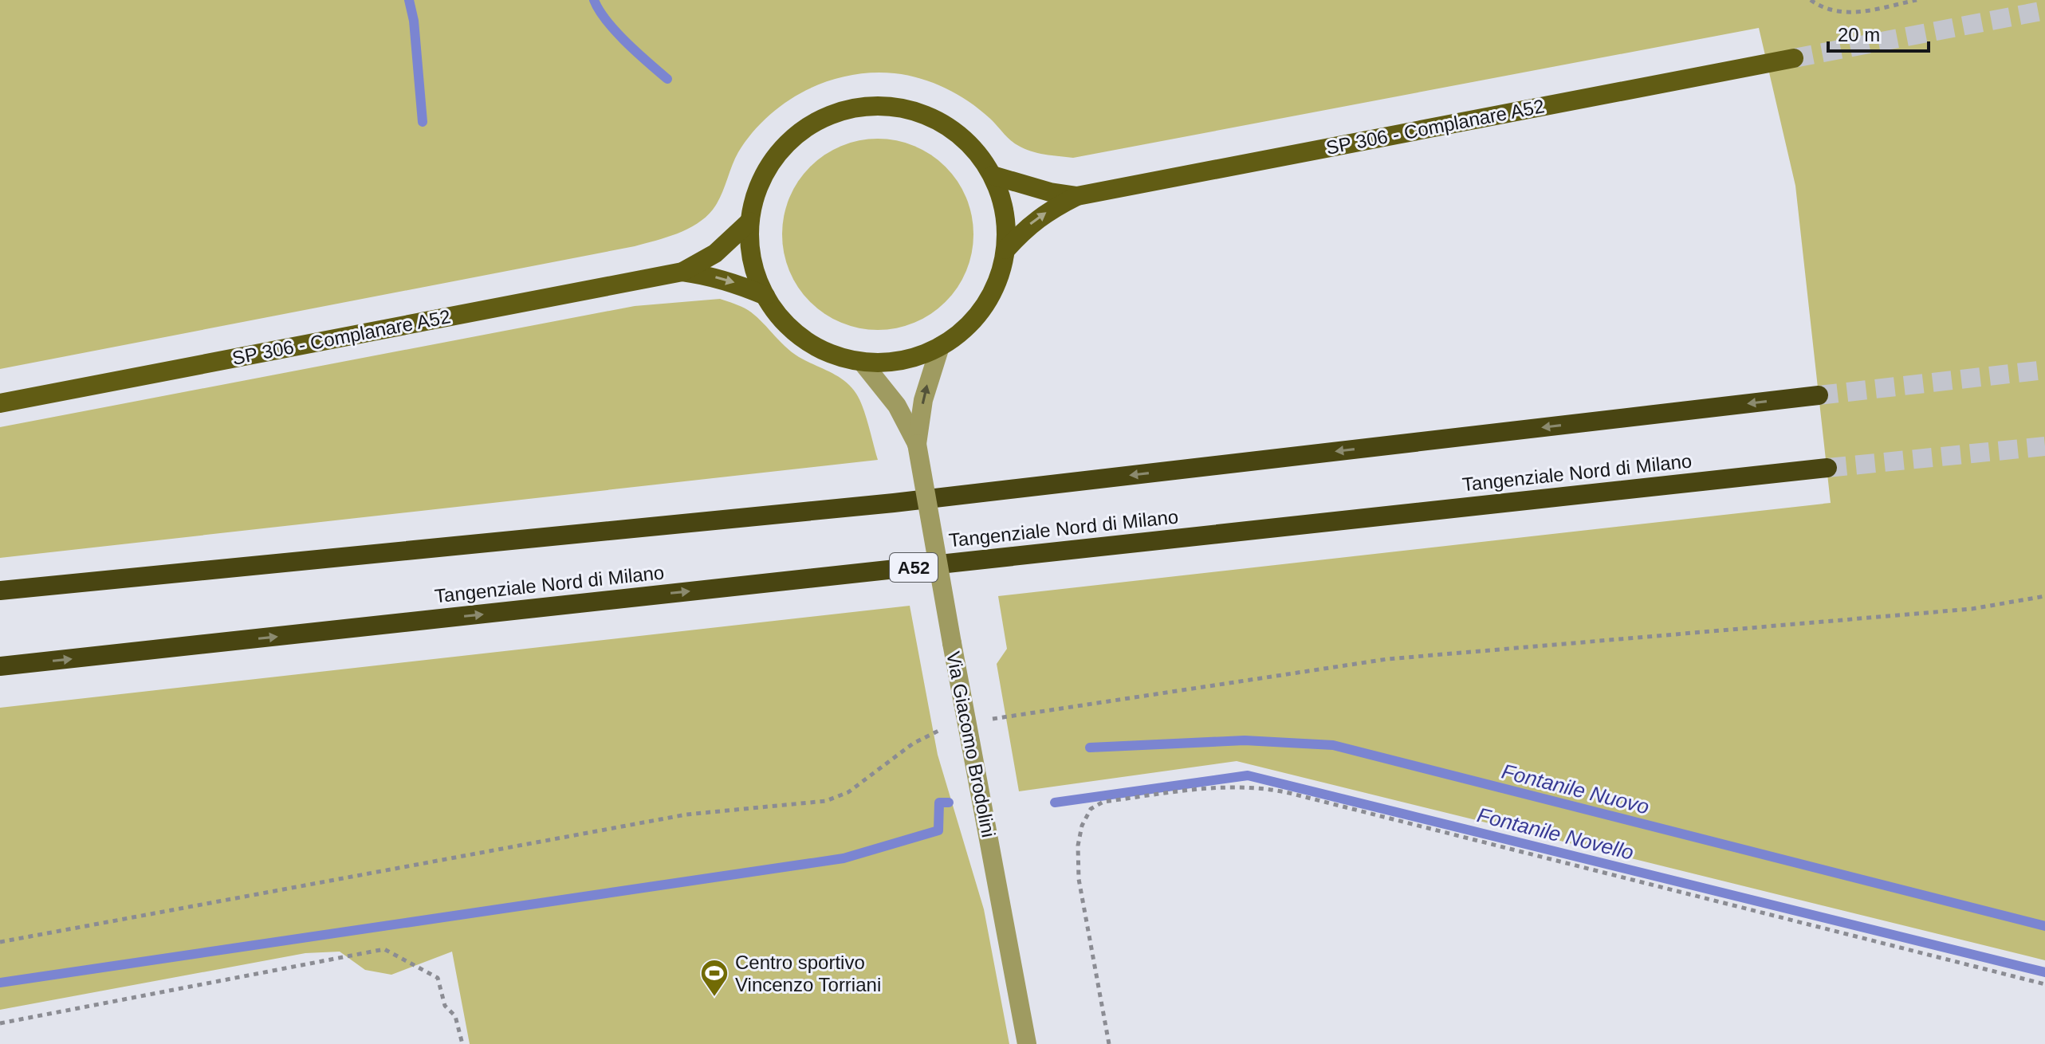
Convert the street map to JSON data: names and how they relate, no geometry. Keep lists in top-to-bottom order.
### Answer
{
  "streets": {
    "highway": ["Tangenziale Nord di Milano", "A52"],
    "main road": ["SP 306 - Complanare A52"],
    "street": ["Via Giacomo Brodolini"]
  },
  "water": ["Fontanile Nuovo", "Fontanile Novello"],
  "places": {
    "sports": ["Centro sportivo Vincenzo Torriani"]
  },
  "scale_bar": "20 m"
}
